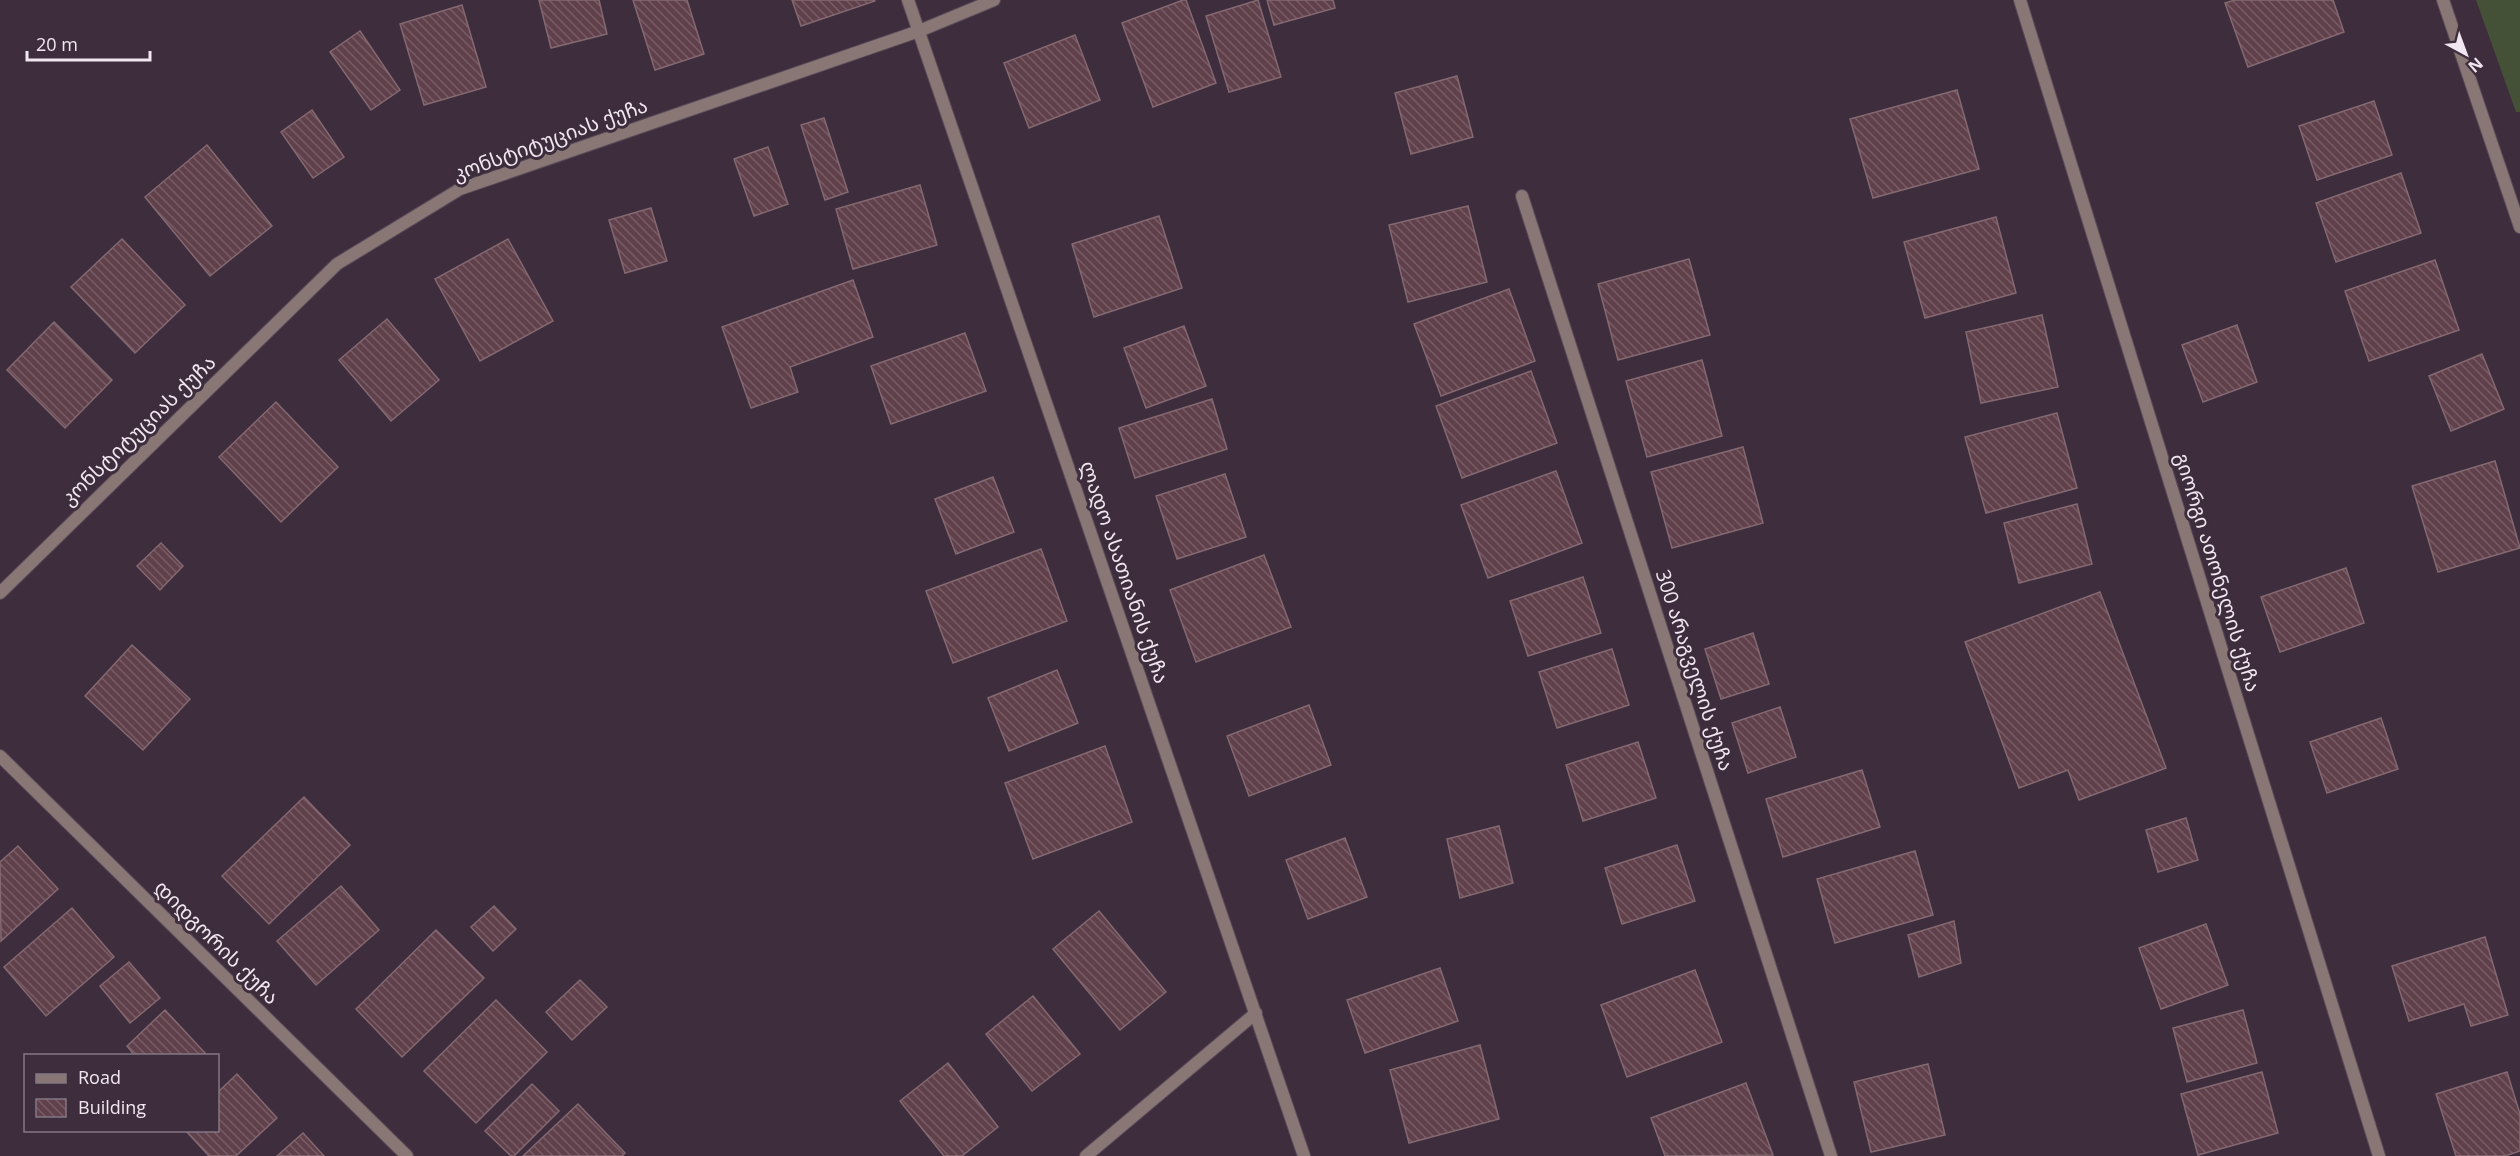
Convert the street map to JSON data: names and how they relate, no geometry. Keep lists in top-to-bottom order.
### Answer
{
  "streets": {
    "street": [
      "კონსტიტუციას ქუჩა",
      "ლადო ასათიანის ქუჩა",
      "გიორგი ათონელის ქუჩა",
      "300 არაგველის ქუჩა",
      "დიდგორის ქუჩა"
    ]
  },
  "crossings": [
    ["კონსტიტუციას ქუჩა", "ლადო ასათიანის ქუჩა"]
  ],
  "legend": ["Road", "Building"],
  "scale_bar": "20 m",
  "north": "bottom right"
}
